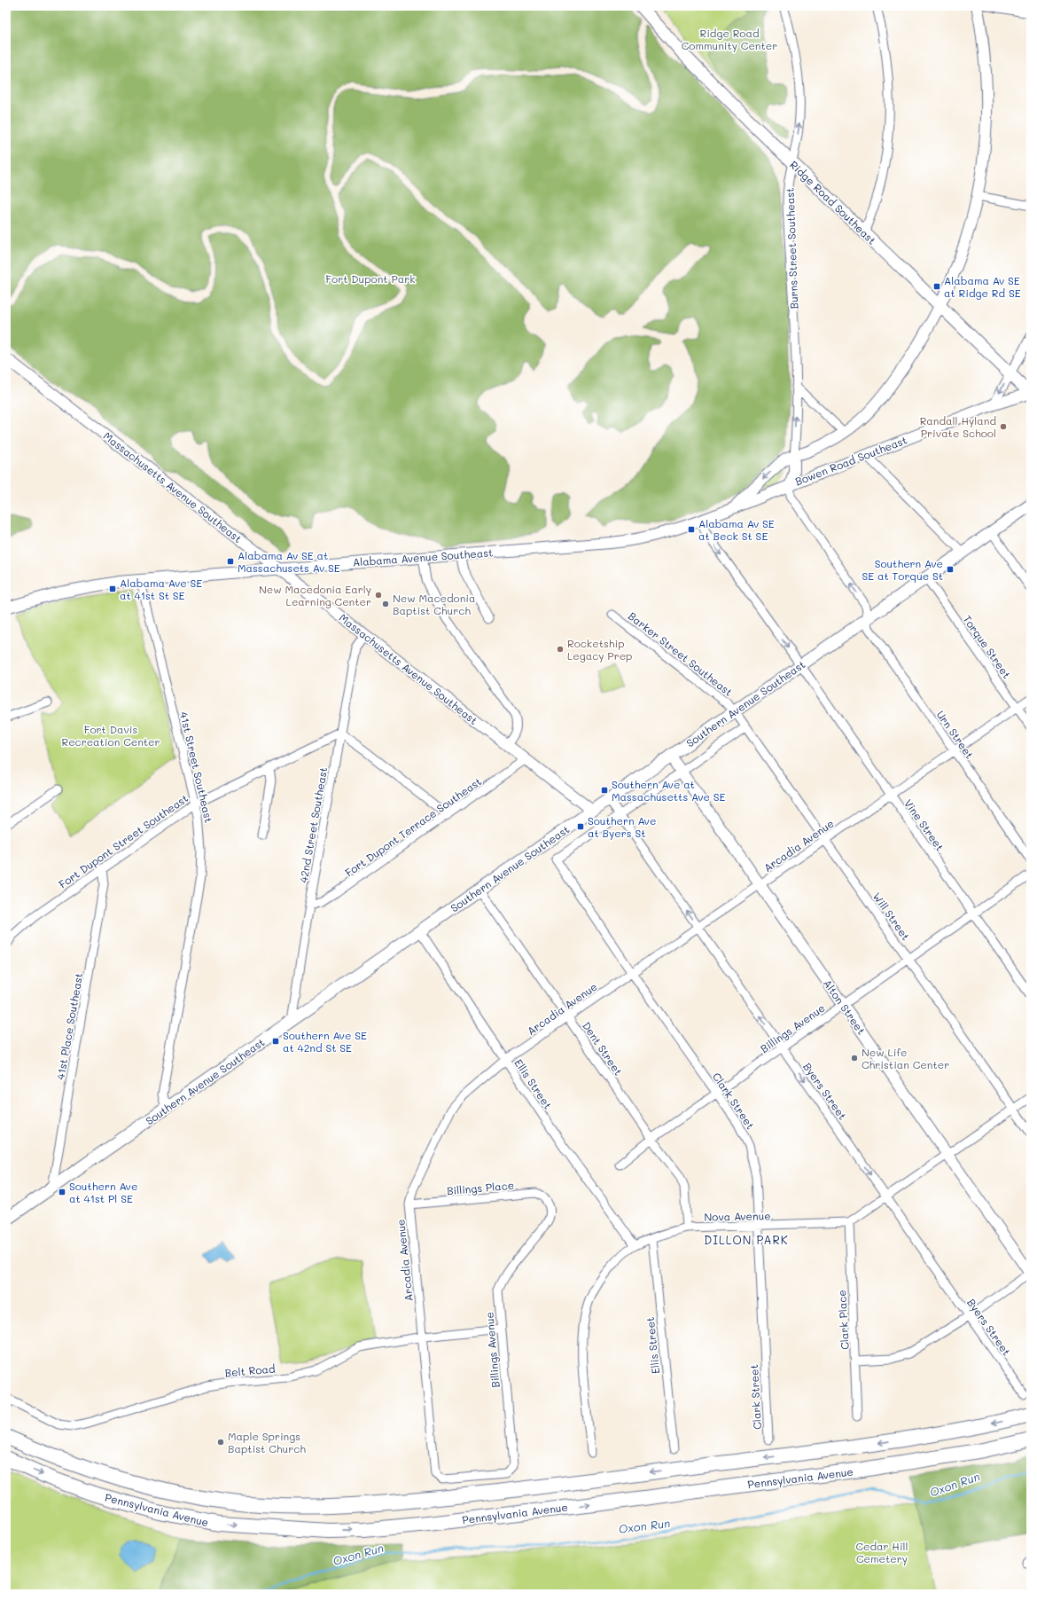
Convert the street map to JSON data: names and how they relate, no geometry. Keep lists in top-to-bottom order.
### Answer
{
  "streets": {
    "highway": ["Pennsylvania Avenue"],
    "main road": ["Ridge Road Southeast", "Southern Avenue Southeast"],
    "street": [
      "Burns Street Southeast",
      "Bowen Road Southeast",
      "Massachusetts Avenue Southeast",
      "Alabama Avenue Southeast",
      "Torque Street",
      "Barker Street Southeast",
      "Urn Street",
      "41st Street Southeast",
      "42nd Street Southeast",
      "Vine Street",
      "Fort Dupont Terrace Southeast",
      "Fort Dupont Street Southeast",
      "Arcadia Avenue",
      "Will Street",
      "Alton Street",
      "41st Place Southeast",
      "Billings Avenue",
      "Dent Street",
      "Ellis Street",
      "Byers Street",
      "Clark Street",
      "Billings Place",
      "Nova Avenue",
      "Clark Place",
      "Belt Road"
    ]
  },
  "crossings": [
    ["Ridge Road Southeast", "Burns Street Southeast"],
    ["Ridge Road Southeast", "Bowen Road Southeast"],
    ["Burns Street Southeast", "Bowen Road Southeast"],
    ["Burns Street Southeast", "Alabama Avenue Southeast"],
    ["Burns Street Southeast", "Urn Street"],
    ["Bowen Road Southeast", "Alabama Avenue Southeast"],
    ["Bowen Road Southeast", "Urn Street"],
    ["Massachusetts Avenue Southeast", "Alabama Avenue Southeast"],
    ["Massachusetts Avenue Southeast", "Southern Avenue Southeast"],
    ["Massachusetts Avenue Southeast", "42nd Street Southeast"],
    ["Massachusetts Avenue Southeast", "Fort Dupont Terrace Southeast"],
    ["Alabama Avenue Southeast", "Urn Street"],
    ["Alabama Avenue Southeast", "41st Street Southeast"],
    ["Alabama Avenue Southeast", "Vine Street"],
    ["Torque Street", "Southern Avenue Southeast"],
    ["Torque Street", "Arcadia Avenue"],
    ["Barker Street Southeast", "Southern Avenue Southeast"],
    ["Barker Street Southeast", "Will Street"],
    ["Southern Avenue Southeast", "Urn Street"],
    ["Southern Avenue Southeast", "41st Street Southeast"],
    ["Southern Avenue Southeast", "42nd Street Southeast"],
    ["Southern Avenue Southeast", "Vine Street"],
    ["Southern Avenue Southeast", "Will Street"],
    ["Southern Avenue Southeast", "Alton Street"],
    ["Southern Avenue Southeast", "41st Place Southeast"],
    ["Southern Avenue Southeast", "Dent Street"],
    ["Southern Avenue Southeast", "Ellis Street"],
    ["Southern Avenue Southeast", "Byers Street"],
    ["Urn Street", "Arcadia Avenue"],
    ["41st Street Southeast", "Fort Dupont Street Southeast"],
    ["42nd Street Southeast", "Fort Dupont Terrace Southeast"],
    ["42nd Street Southeast", "Fort Dupont Street Southeast"],
    ["Vine Street", "Arcadia Avenue"],
    ["Vine Street", "Billings Avenue"],
    ["Fort Dupont Street Southeast", "41st Place Southeast"],
    ["Arcadia Avenue", "Will Street"],
    ["Arcadia Avenue", "Alton Street"],
    ["Arcadia Avenue", "Billings Avenue"],
    ["Arcadia Avenue", "Dent Street"],
    ["Arcadia Avenue", "Ellis Street"],
    ["Arcadia Avenue", "Byers Street"],
    ["Arcadia Avenue", "Clark Street"],
    ["Arcadia Avenue", "Billings Place"],
    ["Arcadia Avenue", "Belt Road"],
    ["Will Street", "Billings Avenue"],
    ["Alton Street", "Billings Avenue"],
    ["Billings Avenue", "Dent Street"],
    ["Billings Avenue", "Byers Street"],
    ["Billings Avenue", "Clark Street"],
    ["Billings Avenue", "Billings Place"],
    ["Billings Avenue", "Belt Road"],
    ["Dent Street", "Nova Avenue"],
    ["Ellis Street", "Nova Avenue"],
    ["Byers Street", "Clark Street"],
    ["Clark Street", "Nova Avenue"],
    ["Nova Avenue", "Clark Place"]
  ],
  "one_way": ["Burns Street Southeast"],
  "districts": ["DILLON PARK"],
  "water": ["Oxon Run"],
  "parks": [
    "Ridge Road Community Center",
    "Fort Dupont Park",
    "Fort Davis Recreation Center",
    "Cedar Hill Cemetery"
  ],
  "places": {
    "transit": [
      "Alabama Av SE at Ridge Rd SE",
      "Alabama Av SE at Beck St SE",
      "Alabama Av SE at Massachusets Av SE",
      "Southern Ave SE at Torque St",
      "Alabama Ave SE at 41st St SE",
      "Southern Ave at Massachusetts Ave SE",
      "Southern Ave at Byers St",
      "Southern Ave SE at 42nd St SE",
      "Southern Ave at 41st Pl SE"
    ],
    "other": [
      "Randall Hyland Private School",
      "New Macedonia Early Learning Center",
      "New Macedonia Baptist Church",
      "Rocketship Legacy Prep",
      "New Life Christian Center",
      "Maple Springs Baptist Church"
    ]
  }
}
